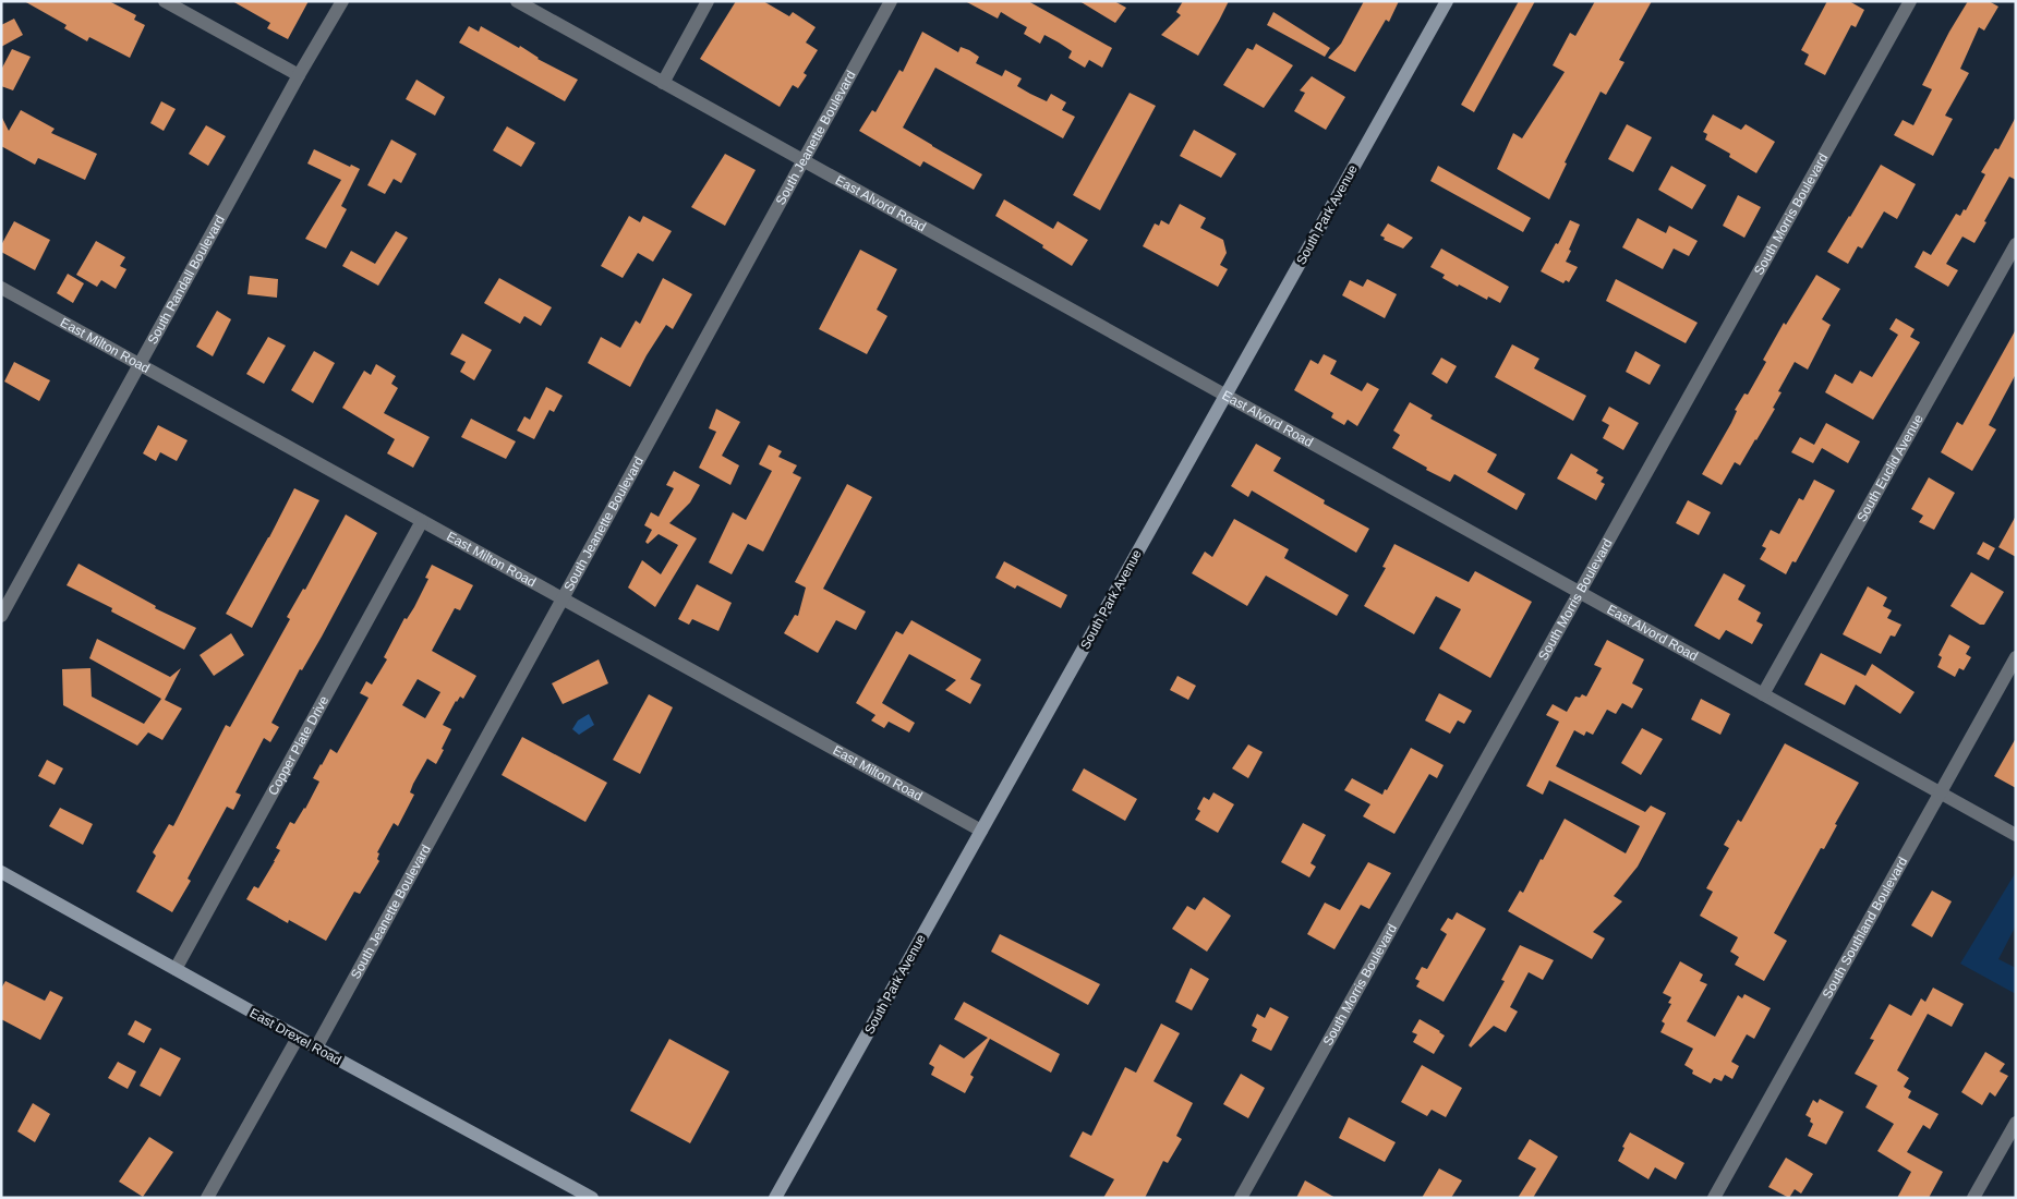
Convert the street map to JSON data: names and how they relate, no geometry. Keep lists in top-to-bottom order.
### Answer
{
  "streets": {
    "main road": ["South Park Avenue", "East Drexel Road"],
    "street": [
      "South Jeanette Boulevard",
      "East Alvord Road",
      "South Morris Boulevard",
      "South Randall Boulevard",
      "East Milton Road",
      "South Euclid Avenue",
      "Copper Plate Drive",
      "South Southland Boulevard"
    ]
  },
  "crossings": [
    ["South Jeanette Boulevard", "East Alvord Road"],
    ["South Jeanette Boulevard", "East Milton Road"],
    ["South Jeanette Boulevard", "East Drexel Road"],
    ["East Alvord Road", "South Morris Boulevard"],
    ["East Alvord Road", "South Park Avenue"],
    ["East Alvord Road", "South Euclid Avenue"],
    ["East Alvord Road", "South Southland Boulevard"],
    ["South Park Avenue", "East Milton Road"],
    ["South Randall Boulevard", "East Milton Road"],
    ["East Milton Road", "Copper Plate Drive"],
    ["Copper Plate Drive", "East Drexel Road"]
  ]
}
